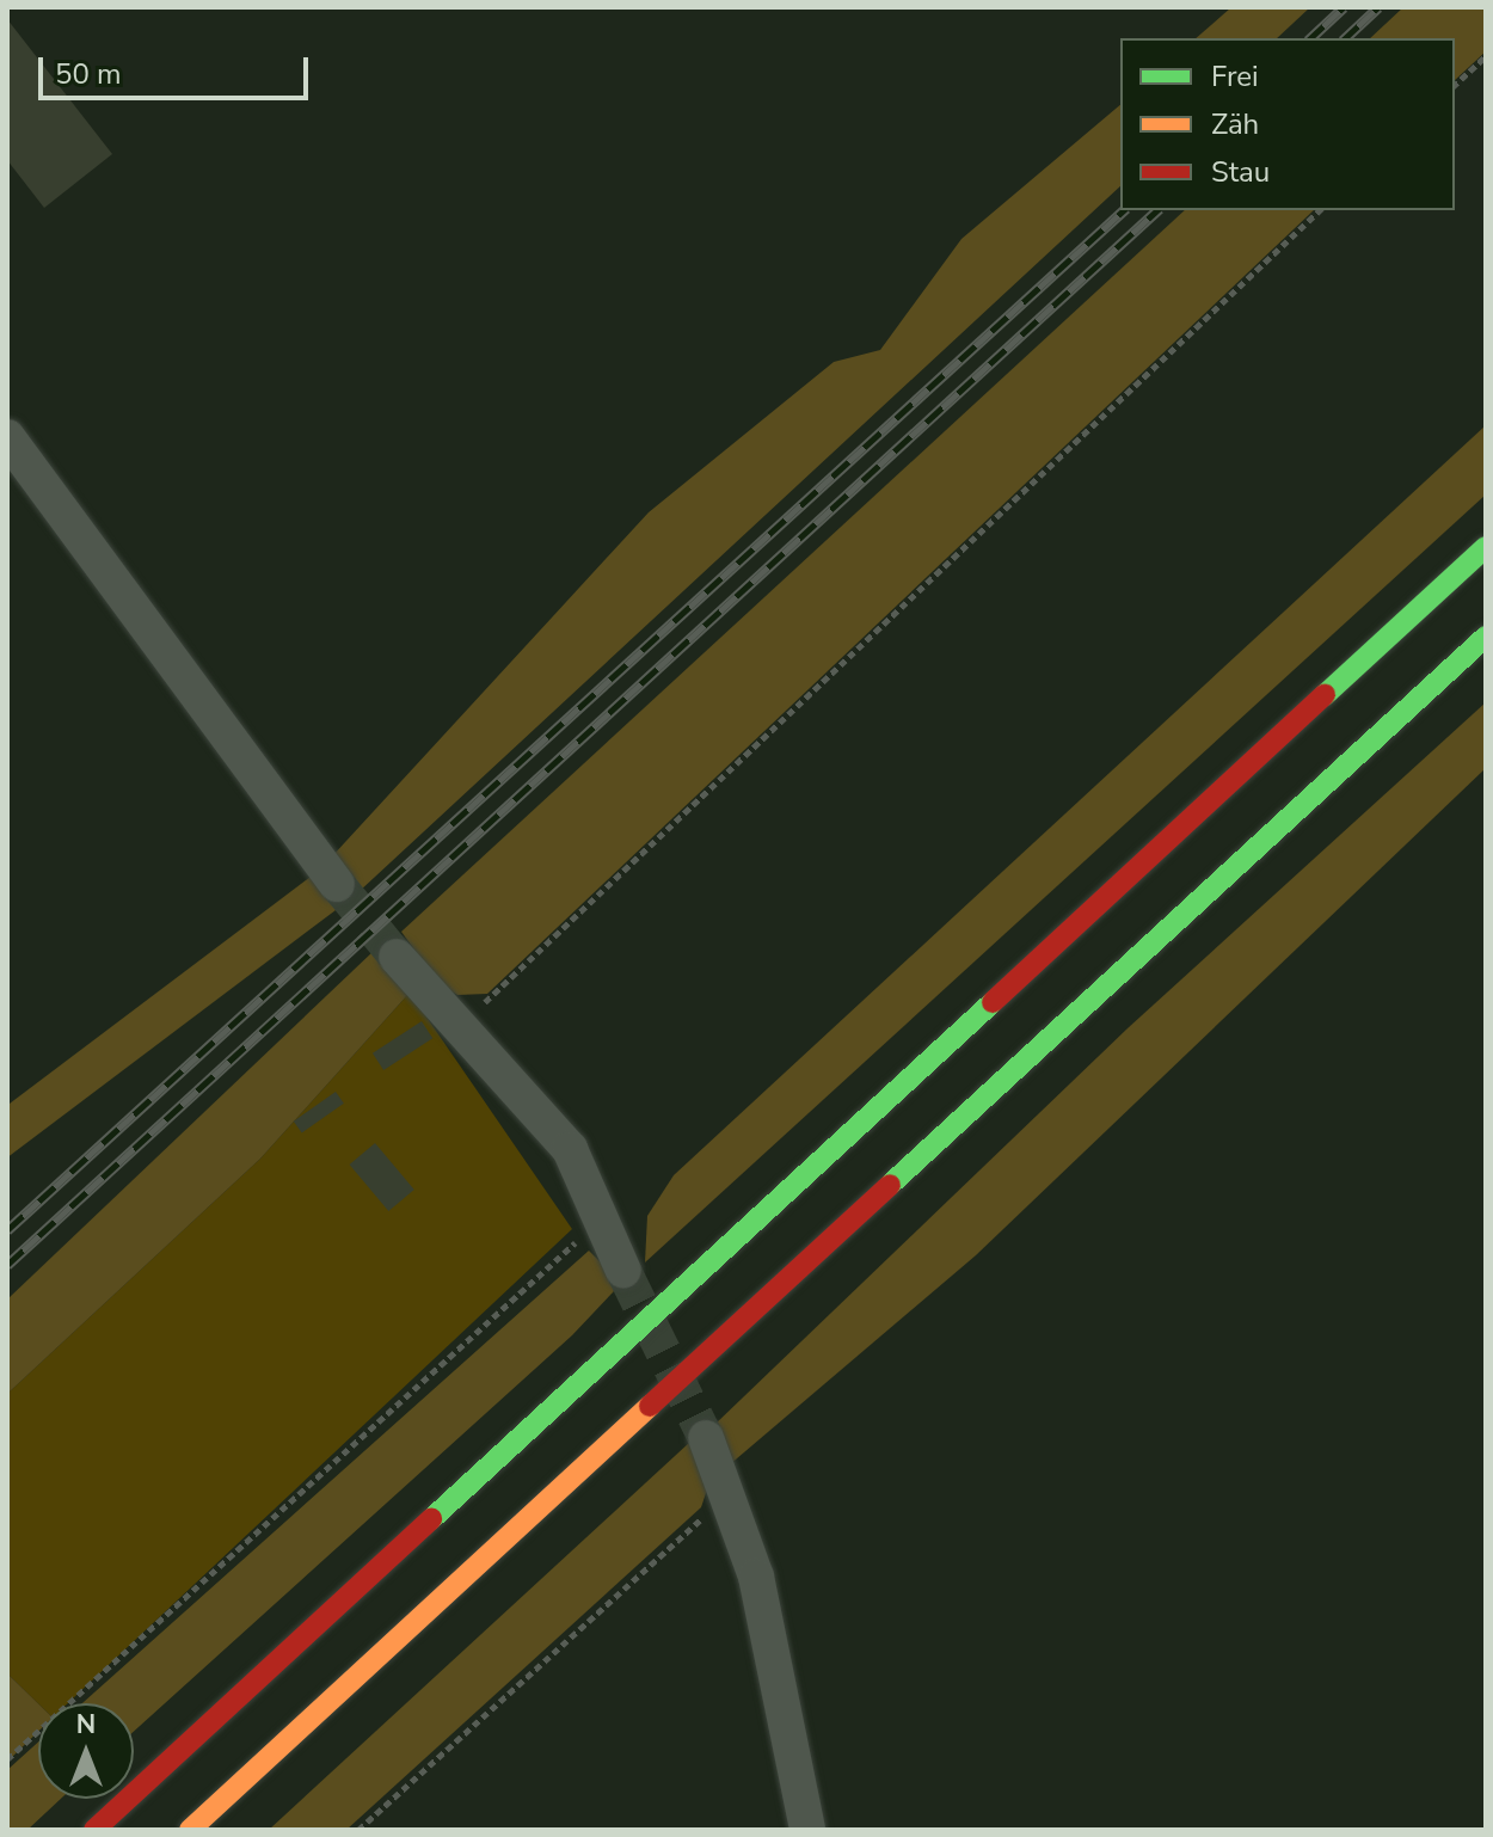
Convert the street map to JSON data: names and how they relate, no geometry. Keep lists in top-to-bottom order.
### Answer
{
  "legend": ["Frei", "Zäh", "Stau"],
  "scale_bar": "50 m",
  "north": "top"
}
